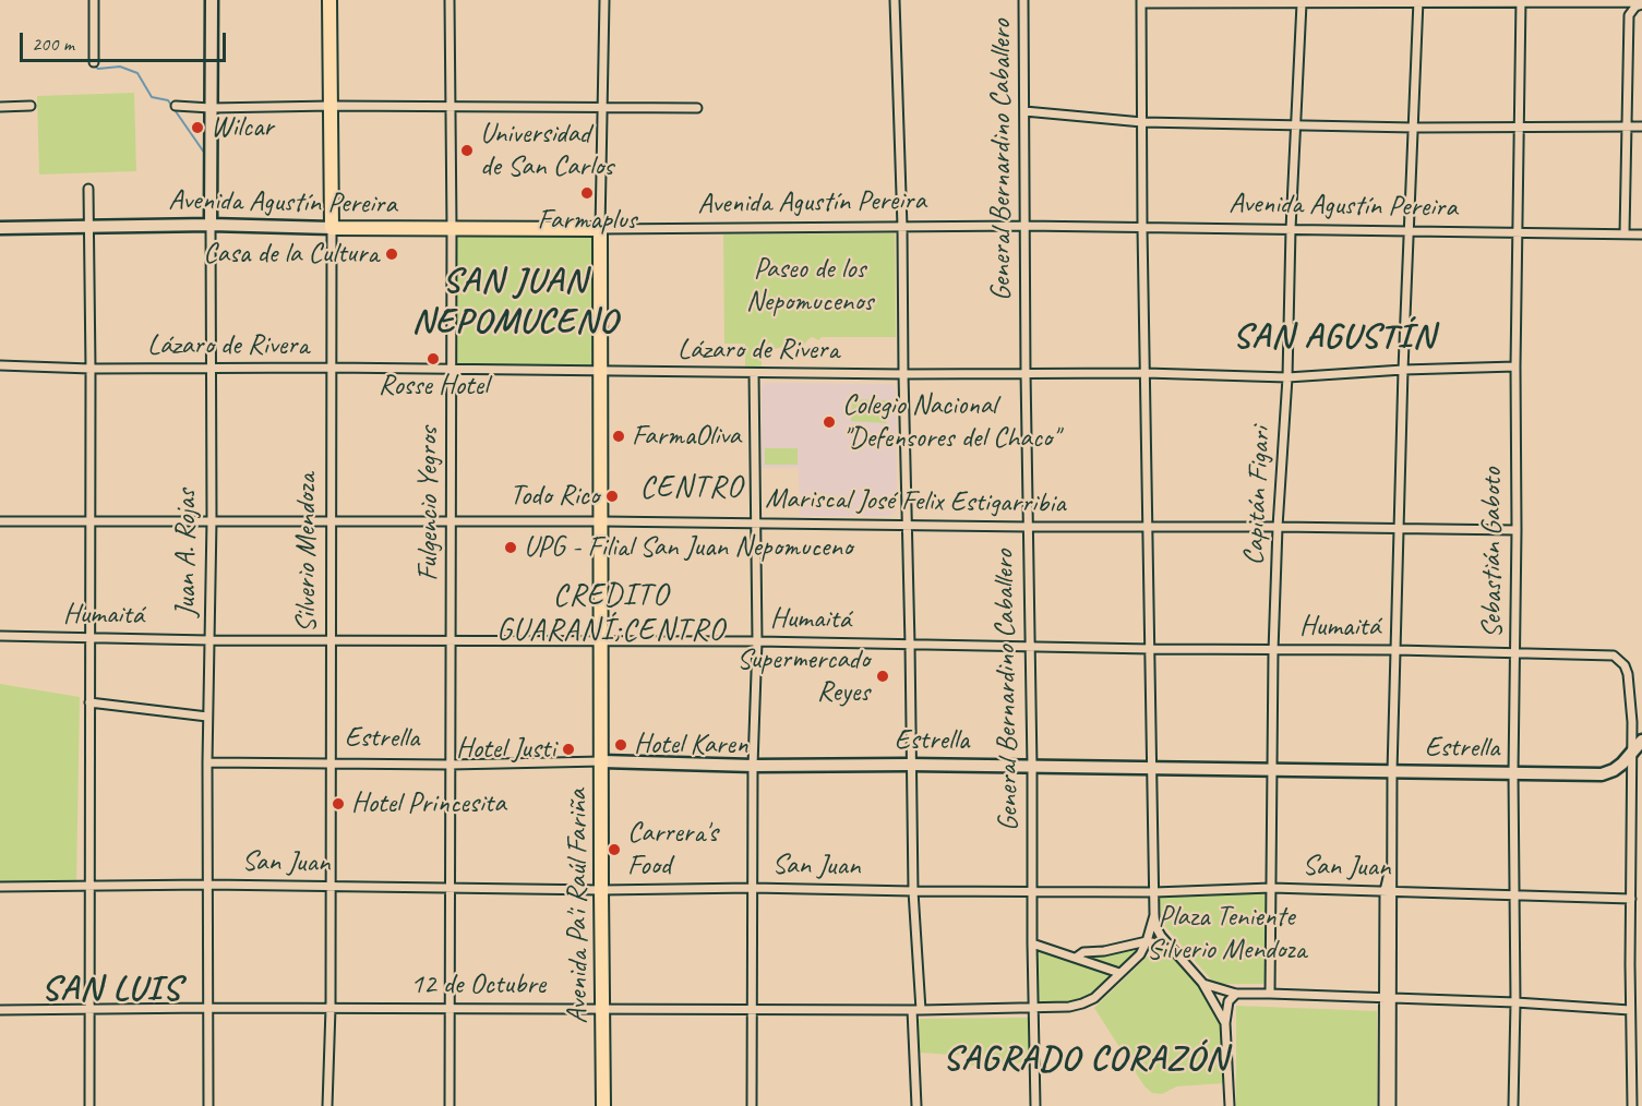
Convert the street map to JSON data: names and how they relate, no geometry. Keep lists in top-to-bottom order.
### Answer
{
  "streets": {
    "highway": ["Avenida Agustín Pereira", "Silverio Mendoza", "Avenida Pa'i Raúl Fariña"],
    "main road": ["Juan A. Rojas", "Estrella"],
    "street": [
      "General Bernardino Caballero",
      "Lázaro de Rivera",
      "Capitán Figari",
      "Mariscal José Felix Estigarribia",
      "Fulgencio Yegros",
      "Sebastián Gaboto",
      "Humaitá",
      "San Juan",
      "12 de Octubre"
    ]
  },
  "crossings": [
    ["General Bernardino Caballero", "Avenida Agustín Pereira"],
    ["General Bernardino Caballero", "Lázaro de Rivera"],
    ["General Bernardino Caballero", "Mariscal José Felix Estigarribia"],
    ["General Bernardino Caballero", "Humaitá"],
    ["General Bernardino Caballero", "Estrella"],
    ["General Bernardino Caballero", "San Juan"],
    ["General Bernardino Caballero", "12 de Octubre"],
    ["Avenida Agustín Pereira", "Capitán Figari"],
    ["Avenida Agustín Pereira", "Fulgencio Yegros"],
    ["Avenida Agustín Pereira", "Juan A. Rojas"],
    ["Avenida Agustín Pereira", "Silverio Mendoza"],
    ["Avenida Agustín Pereira", "Sebastián Gaboto"],
    ["Avenida Agustín Pereira", "Avenida Pa'i Raúl Fariña"],
    ["Lázaro de Rivera", "Capitán Figari"],
    ["Lázaro de Rivera", "Fulgencio Yegros"],
    ["Lázaro de Rivera", "Juan A. Rojas"],
    ["Lázaro de Rivera", "Silverio Mendoza"],
    ["Lázaro de Rivera", "Sebastián Gaboto"],
    ["Lázaro de Rivera", "Avenida Pa'i Raúl Fariña"],
    ["Capitán Figari", "Mariscal José Felix Estigarribia"],
    ["Capitán Figari", "Humaitá"],
    ["Capitán Figari", "Estrella"],
    ["Capitán Figari", "San Juan"],
    ["Mariscal José Felix Estigarribia", "Fulgencio Yegros"],
    ["Mariscal José Felix Estigarribia", "Juan A. Rojas"],
    ["Mariscal José Felix Estigarribia", "Silverio Mendoza"],
    ["Mariscal José Felix Estigarribia", "Sebastián Gaboto"],
    ["Mariscal José Felix Estigarribia", "Avenida Pa'i Raúl Fariña"],
    ["Fulgencio Yegros", "Humaitá"],
    ["Fulgencio Yegros", "Estrella"],
    ["Fulgencio Yegros", "San Juan"],
    ["Fulgencio Yegros", "12 de Octubre"],
    ["Juan A. Rojas", "Humaitá"],
    ["Juan A. Rojas", "Estrella"],
    ["Juan A. Rojas", "San Juan"],
    ["Juan A. Rojas", "12 de Octubre"],
    ["Silverio Mendoza", "Humaitá"],
    ["Silverio Mendoza", "Estrella"],
    ["Silverio Mendoza", "San Juan"],
    ["Silverio Mendoza", "12 de Octubre"],
    ["Sebastián Gaboto", "Humaitá"],
    ["Sebastián Gaboto", "Estrella"],
    ["Sebastián Gaboto", "San Juan"],
    ["Humaitá", "Avenida Pa'i Raúl Fariña"],
    ["Estrella", "Avenida Pa'i Raúl Fariña"],
    ["San Juan", "Avenida Pa'i Raúl Fariña"],
    ["Avenida Pa'i Raúl Fariña", "12 de Octubre"]
  ],
  "districts": [
    "SAN JUAN NEPOMUCENO",
    "SAN AGUSTÍN",
    "CENTRO",
    "CREDITO GUARANÍ;CENTRO",
    "SAN LUIS",
    "SAGRADO CORAZÓN"
  ],
  "parks": ["Paseo de los Nepomucenos", "Plaza Teniente Silverio Mendoza"],
  "places": [
    "Wilcar",
    "Universidad de San Carlos",
    "Farmaplus",
    "Casa de la Cultura",
    "Rosse Hotel",
    "Colegio Nacional \"Defensores del Chaco\"",
    "FarmaOliva",
    "Todo Rico",
    "UPG - Filial San Juan Nepomuceno",
    "Supermercado Reyes",
    "Hotel Karen",
    "Hotel Justi",
    "Hotel Princesita",
    "Carrera's Food"
  ],
  "scale_bar": "200 m"
}
